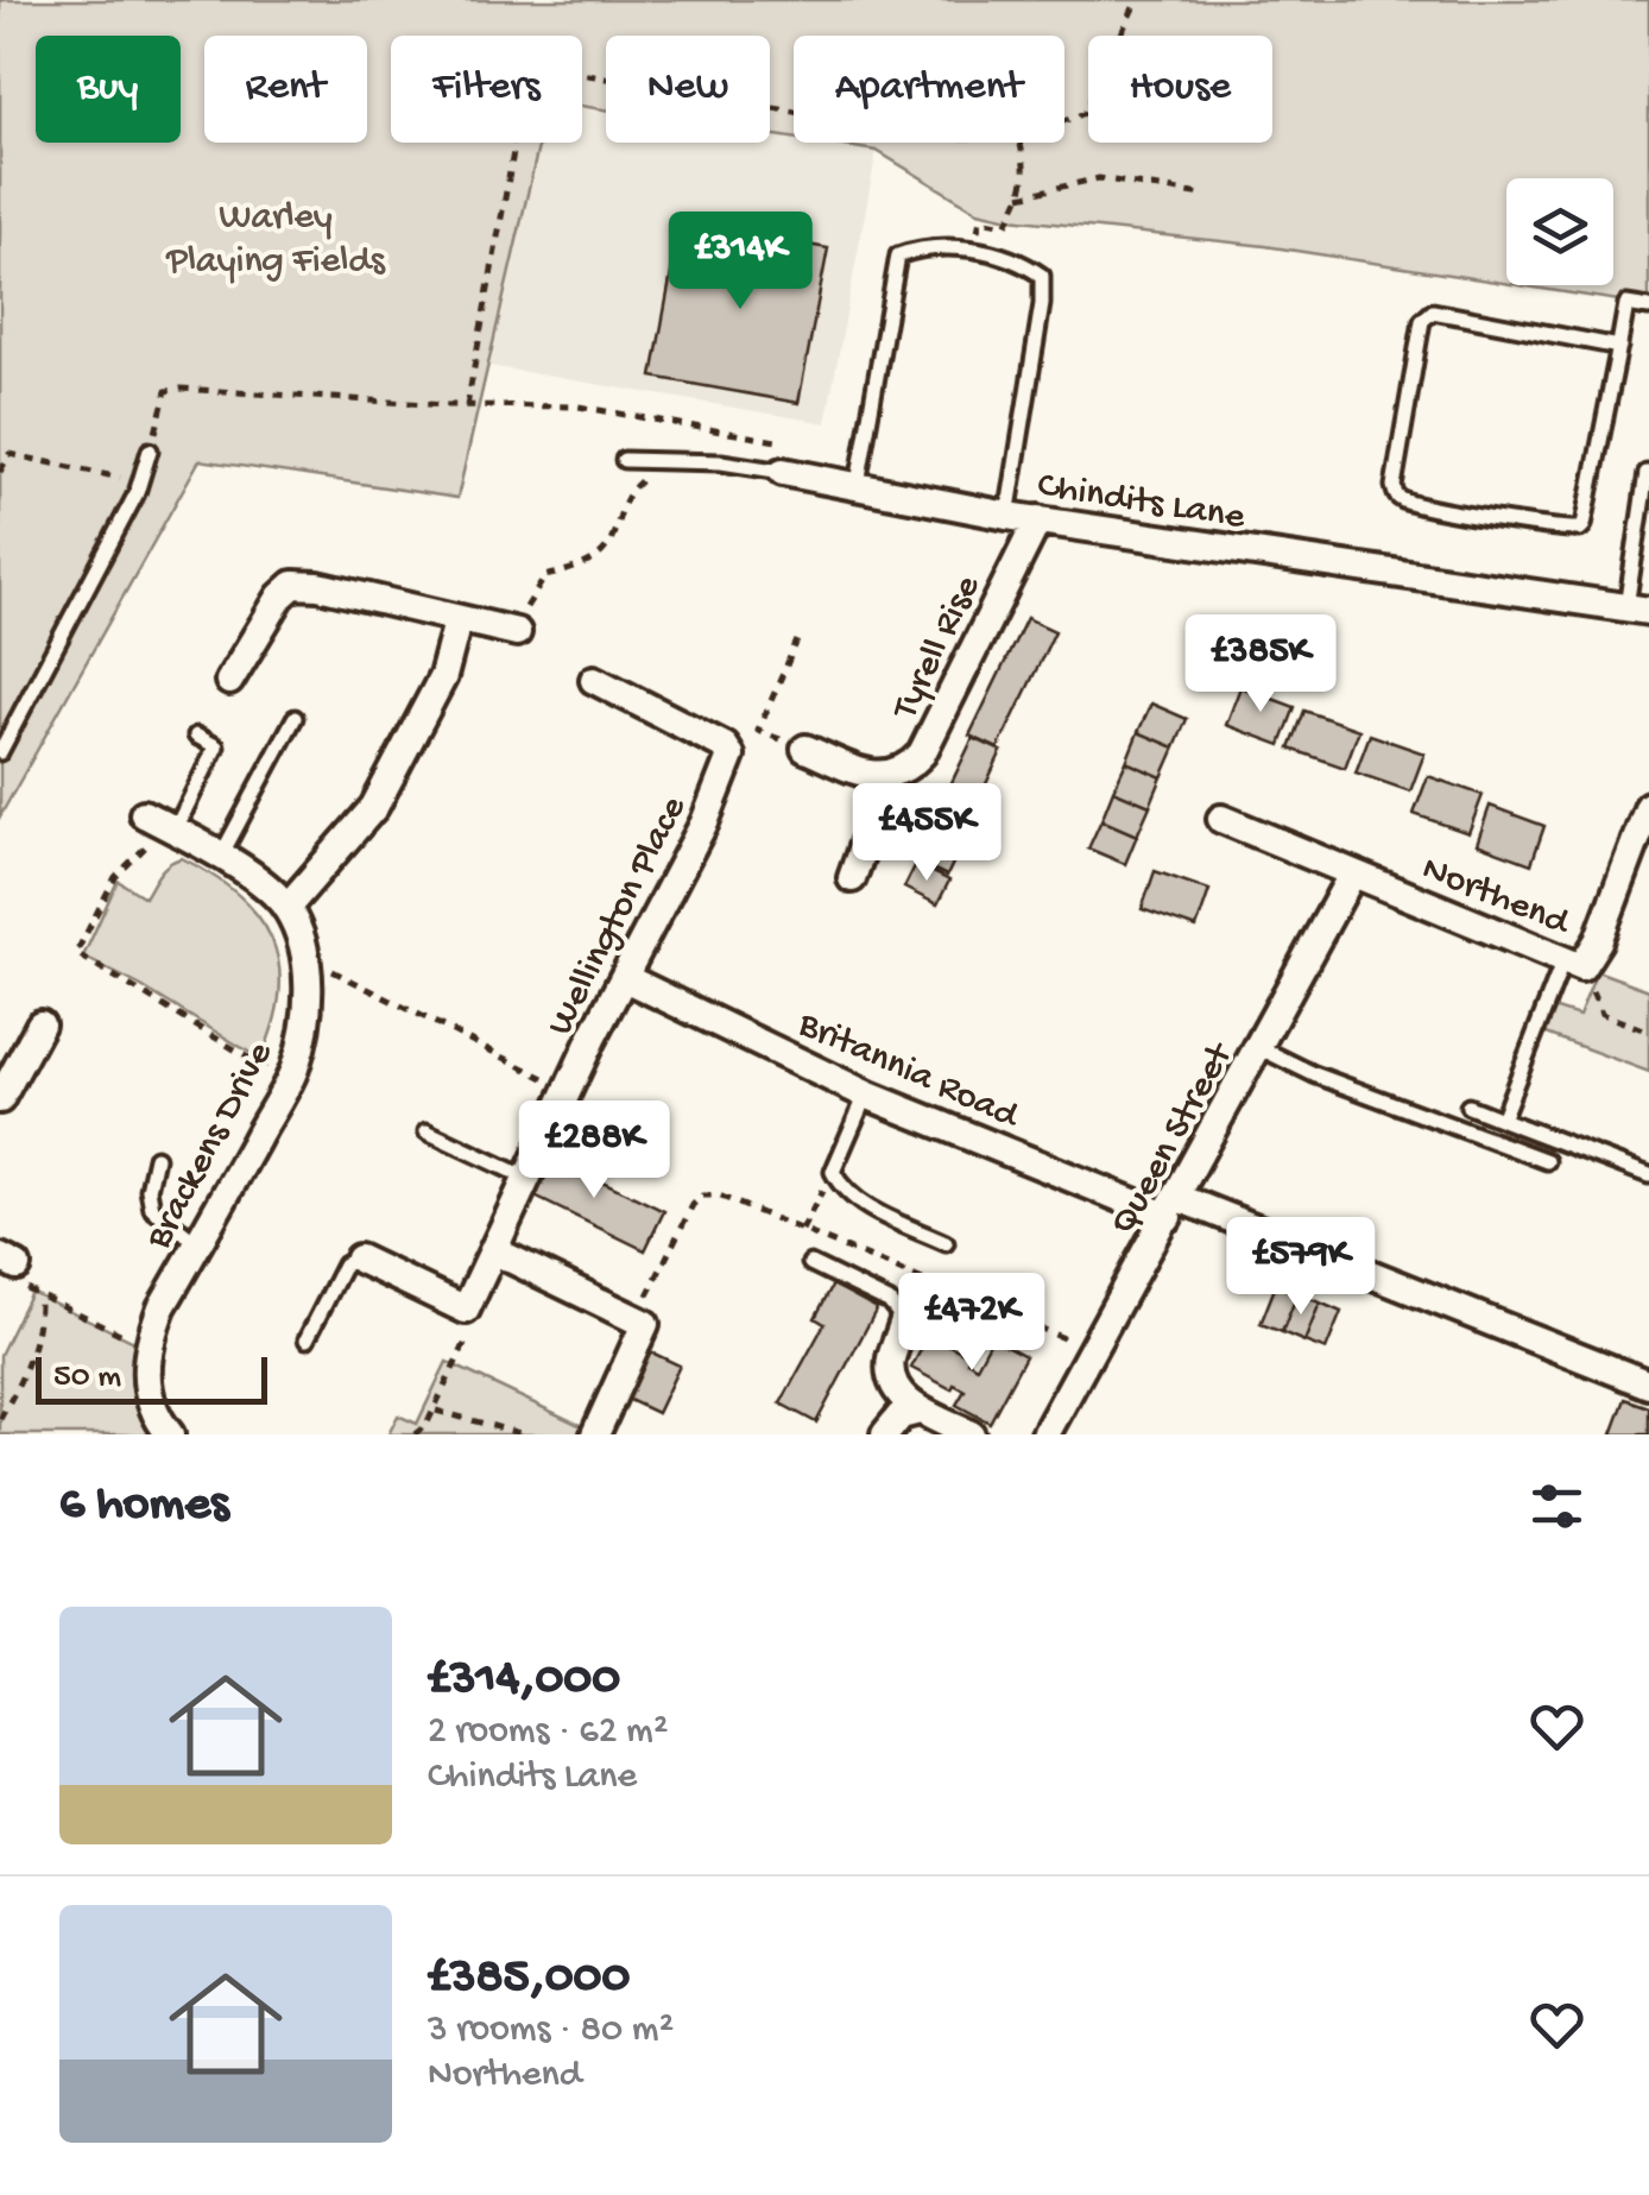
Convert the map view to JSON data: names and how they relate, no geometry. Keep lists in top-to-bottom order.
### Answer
{
  "streets": {
    "street": [
      "Chindits Lane",
      "Tyrell Rise",
      "Northend",
      "Wellington Place",
      "Britannia Road",
      "Queen Street",
      "Brackens Drive"
    ]
  },
  "crossings": [
    ["Chindits Lane", "Tyrell Rise"],
    ["Northend", "Queen Street"],
    ["Wellington Place", "Britannia Road"],
    ["Britannia Road", "Queen Street"]
  ],
  "parks": ["Warley Playing Fields"],
  "scale_bar": "50 m",
  "page": {
    "chip": [
      "Buy",
      "Rent",
      "Filters",
      "New",
      "Apartment",
      "House"
    ],
    "price": [
      "£314K",
      "£385K",
      "£455K",
      "£288K",
      "£579K",
      "£472K"
    ],
    "scale": "50 m",
    "heading": "6 homes",
    "list": [
      {
        "name": "£314,000",
        "note": "2 rooms · 62 m² · Chindits Lane"
      },
      {
        "name": "£385,000",
        "note": "3 rooms · 80 m² · Northend"
      }
    ]
  }
}
